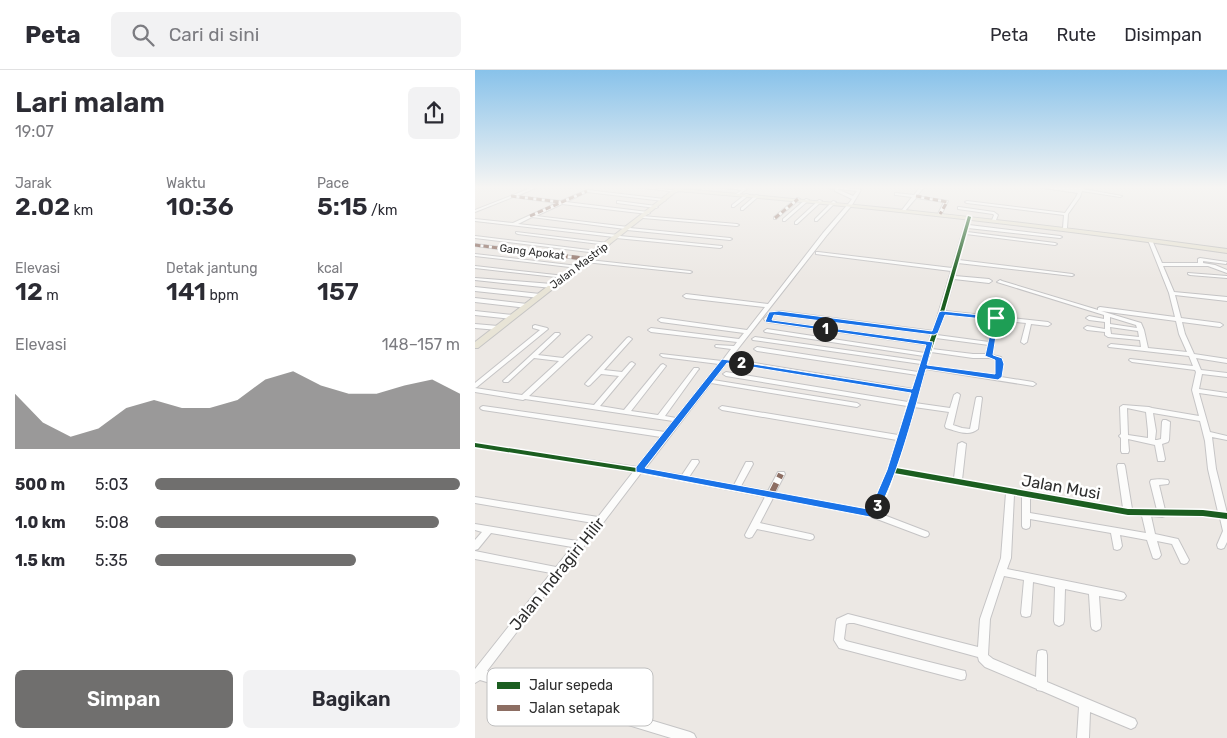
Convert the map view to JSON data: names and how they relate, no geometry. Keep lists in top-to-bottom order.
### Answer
{
  "streets": {
    "main road": ["Jalan Mastrip"],
    "street": ["Gang Apokat", "Jalan Musi", "Jalan Indragiri Hilir"]
  },
  "crossings": [
    ["Gang Apokat", "Jalan Mastrip"]
  ],
  "legend": ["Jalur sepeda", "Jalan setapak"],
  "page": {
    "header": "Peta",
    "search": "Cari di sini",
    "nav": ["Peta", "Rute", "Disimpan"],
    "heading": ["Lari malam", "19:07"],
    "stats": [
      ["Jarak", "2.02 km"],
      ["Waktu", "10:36"],
      ["Pace", "5:15 /km"],
      ["Elevasi", "12 m"],
      ["Detak jantung", "141 bpm"],
      ["kcal", "157"]
    ],
    "pins": ["1", "2", "3"],
    "chart": ["Elevasi", "148–157 m"],
    "list": [
      {
        "name": "500 m",
        "note": "5:03"
      },
      {
        "name": "1.0 km",
        "note": "5:08"
      },
      {
        "name": "1.5 km",
        "note": "5:35"
      }
    ],
    "buttons": ["Simpan", "Bagikan"]
  }
}
